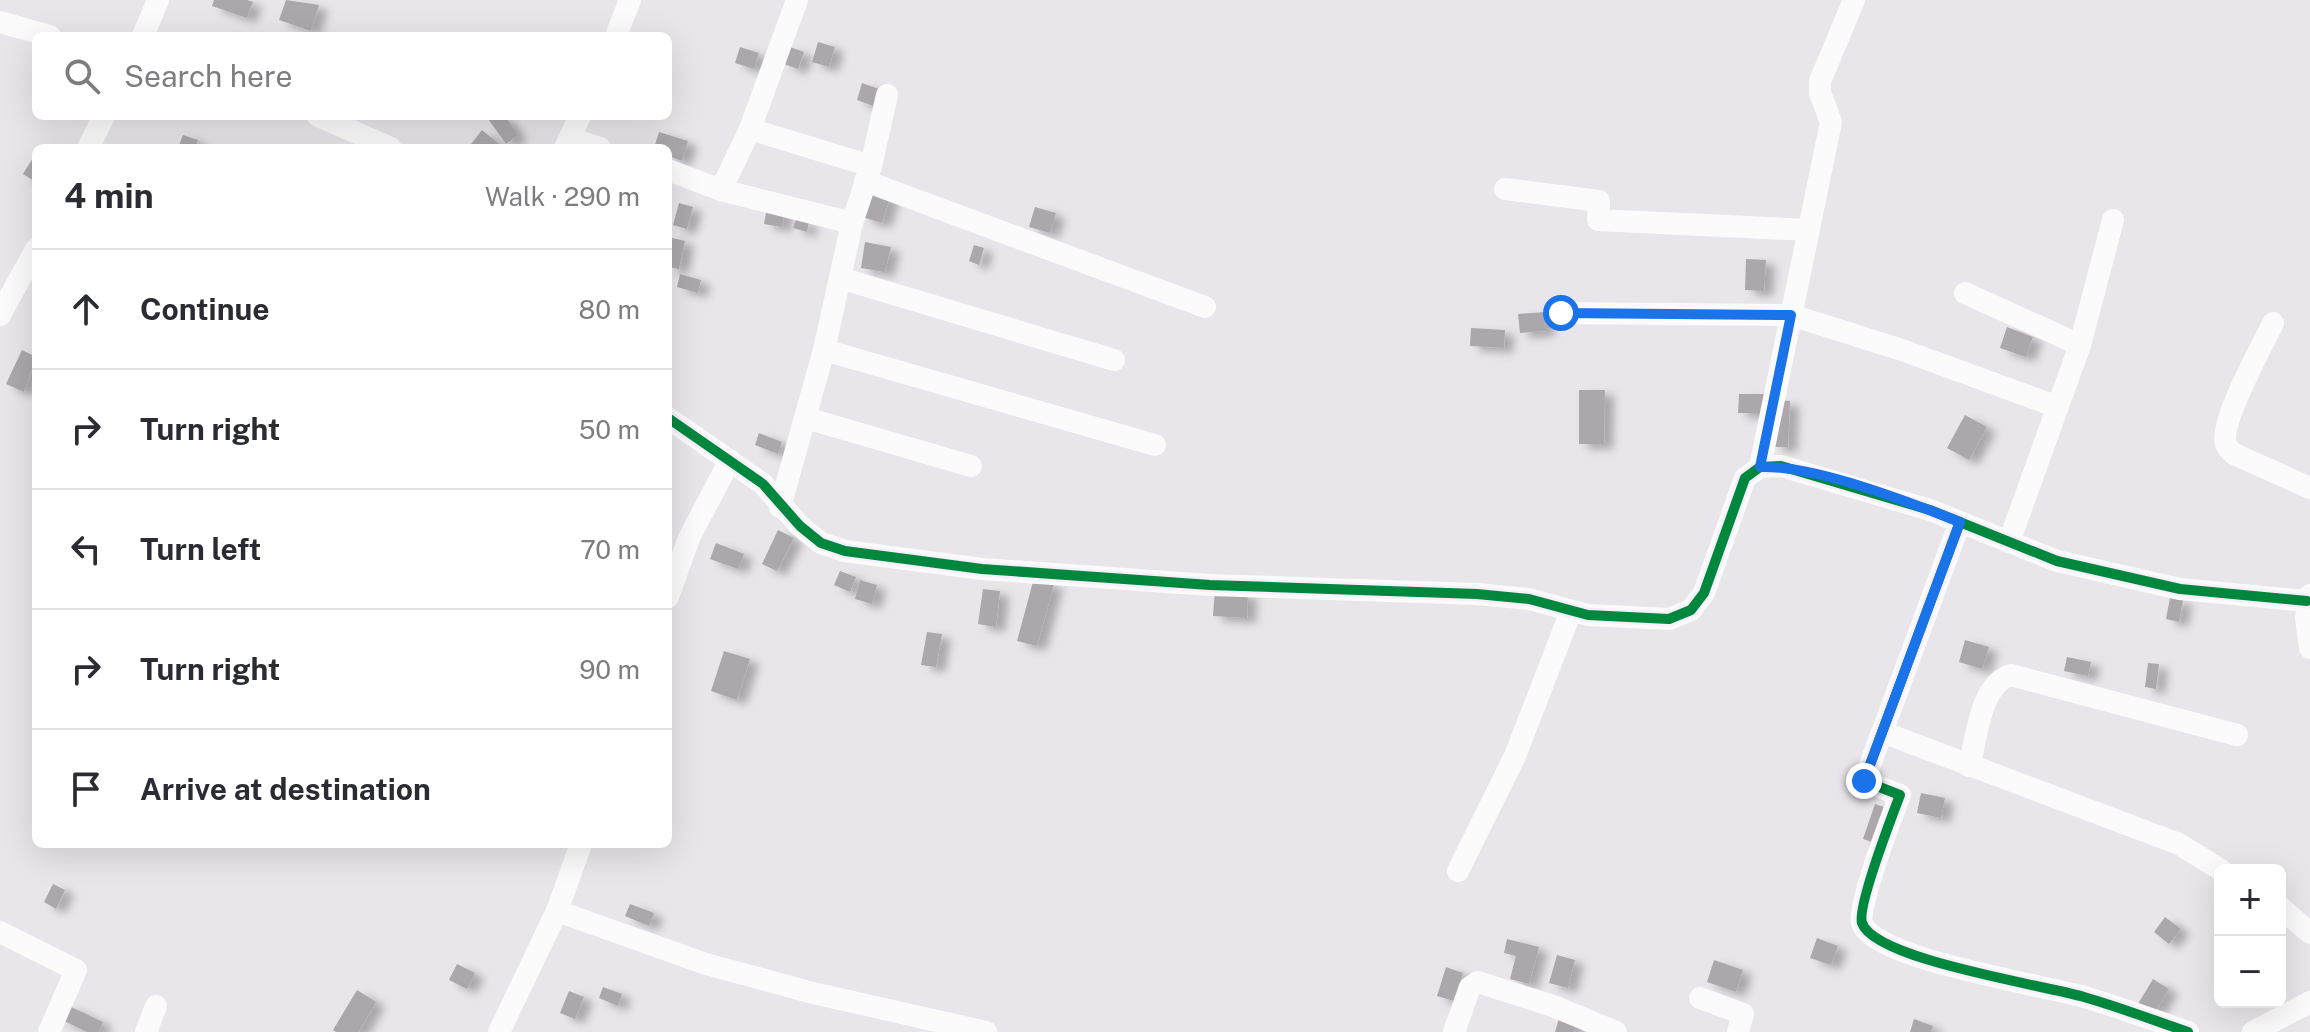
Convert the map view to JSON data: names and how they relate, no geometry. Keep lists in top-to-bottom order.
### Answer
{
  "page": {
    "search": "Search here",
    "heading": ["4 min", "Walk · 290 m"],
    "list": [
      ["Continue", "80 m"],
      ["Turn right", "50 m"],
      ["Turn left", "70 m"],
      ["Turn right", "90 m"],
      "Arrive at destination"
    ],
    "map_buttons": ["+", "−"]
  }
}
